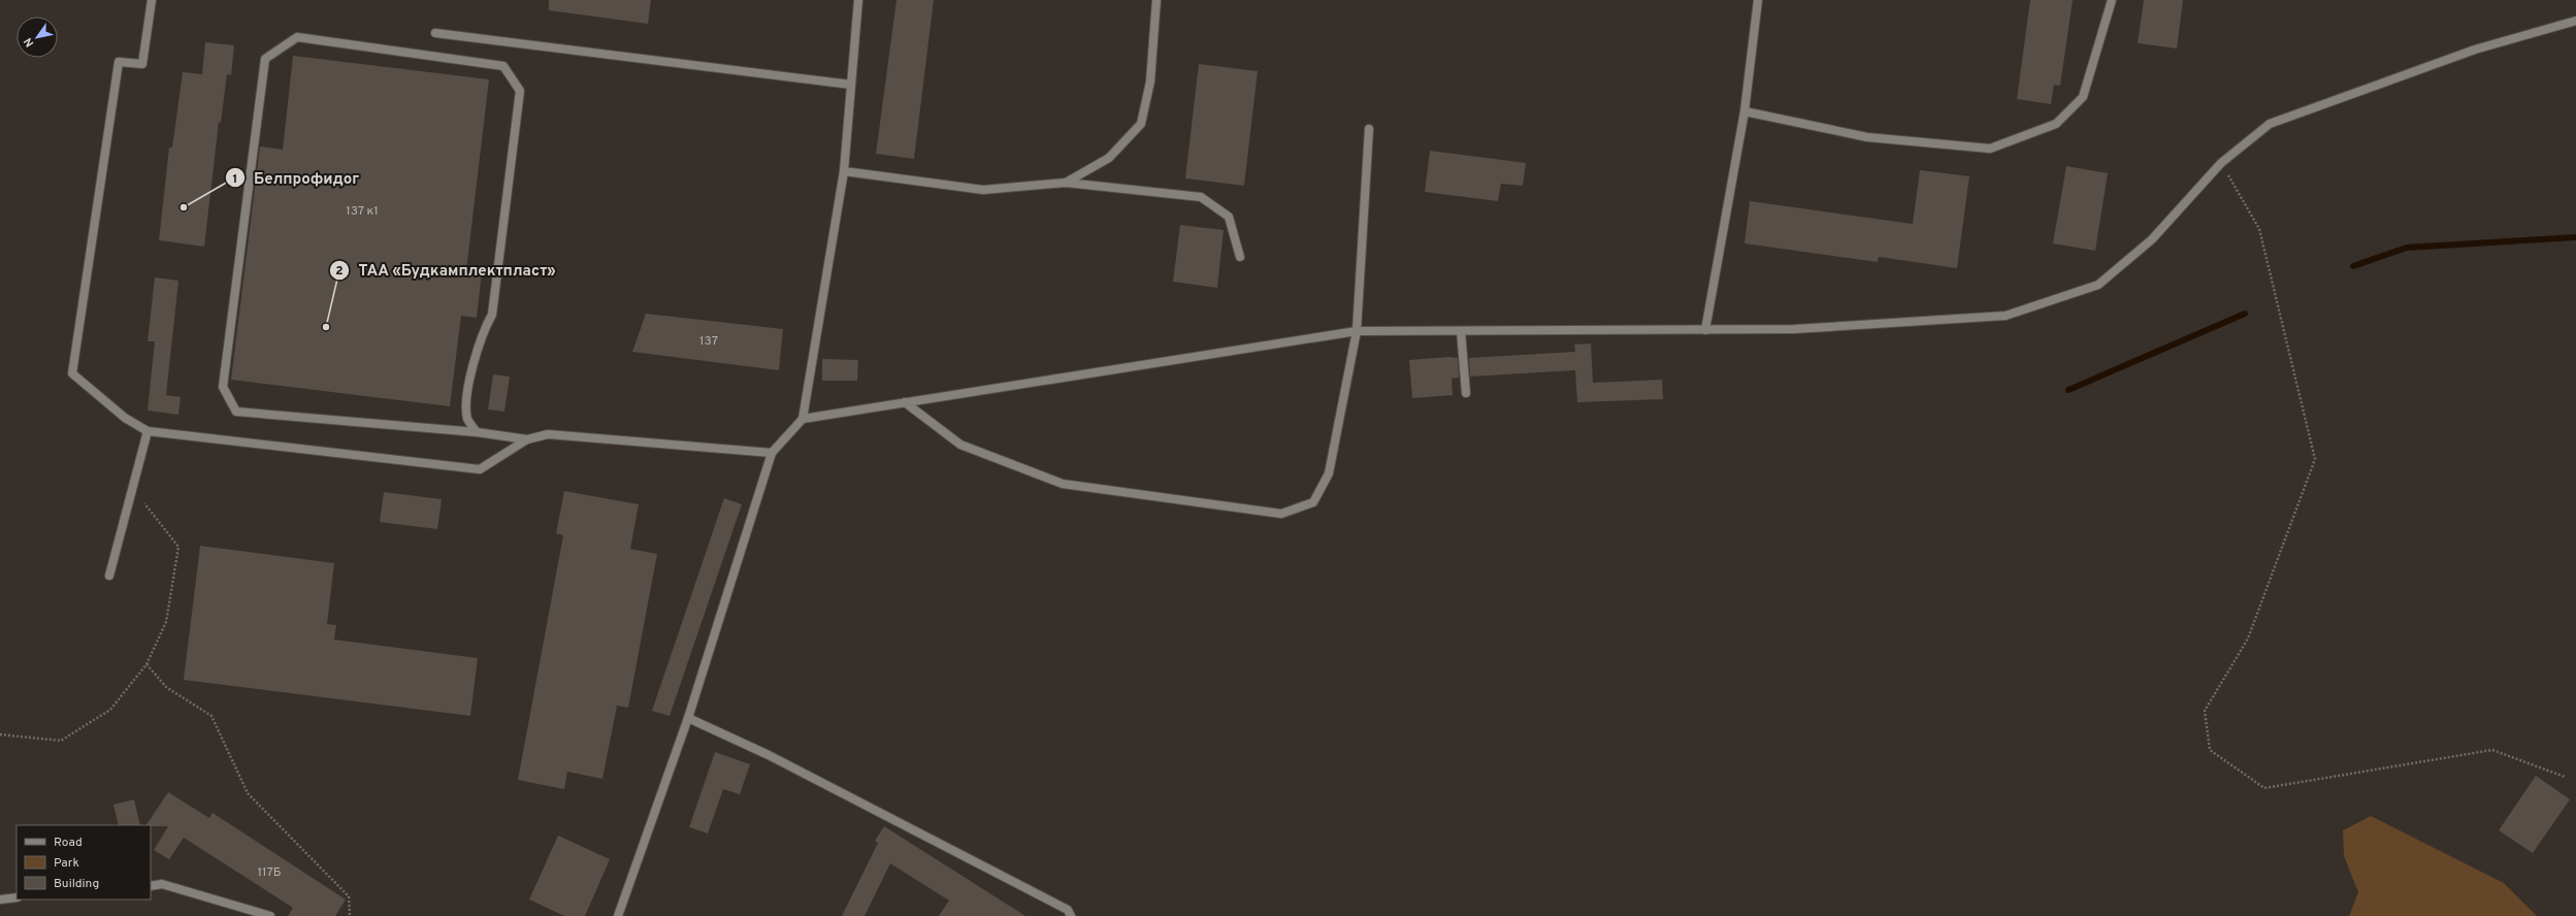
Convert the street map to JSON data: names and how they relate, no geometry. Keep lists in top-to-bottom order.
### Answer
{
  "places": ["Белпрофидог", "ТАА «Будкамплектпласт»"],
  "house_numbers": ["137 к1", "137", "117Б"],
  "legend": ["Road", "Park", "Building"],
  "north": "bottom left"
}
